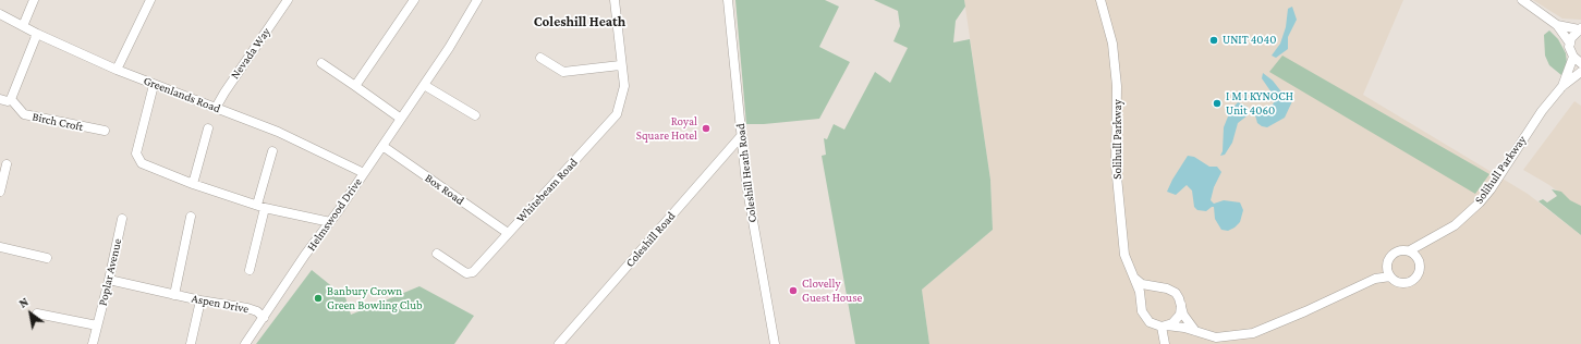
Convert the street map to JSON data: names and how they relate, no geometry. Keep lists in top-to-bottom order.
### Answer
{
  "streets": {
    "street": [
      "Nevada Way",
      "Greenlands Road",
      "Birch Croft",
      "Solihull Parkway",
      "Coleshill Heath Road",
      "Box Road",
      "Whitebeam Road",
      "Helmswood Drive",
      "Coleshill Road",
      "Poplar Avenue",
      "Aspen Drive"
    ]
  },
  "crossings": [
    ["Nevada Way", "Greenlands Road"],
    ["Greenlands Road", "Helmswood Drive"],
    ["Coleshill Heath Road", "Coleshill Road"],
    ["Box Road", "Whitebeam Road"],
    ["Box Road", "Helmswood Drive"],
    ["Helmswood Drive", "Aspen Drive"],
    ["Poplar Avenue", "Aspen Drive"]
  ],
  "districts": ["Coleshill Heath"],
  "places": [
    "UNIT 4040",
    "I M I KYNOCH Unit 4060",
    "Royal Square Hotel",
    "Clovelly Guest House",
    "Banbury Crown Green Bowling Club"
  ],
  "north": "top left"
}
